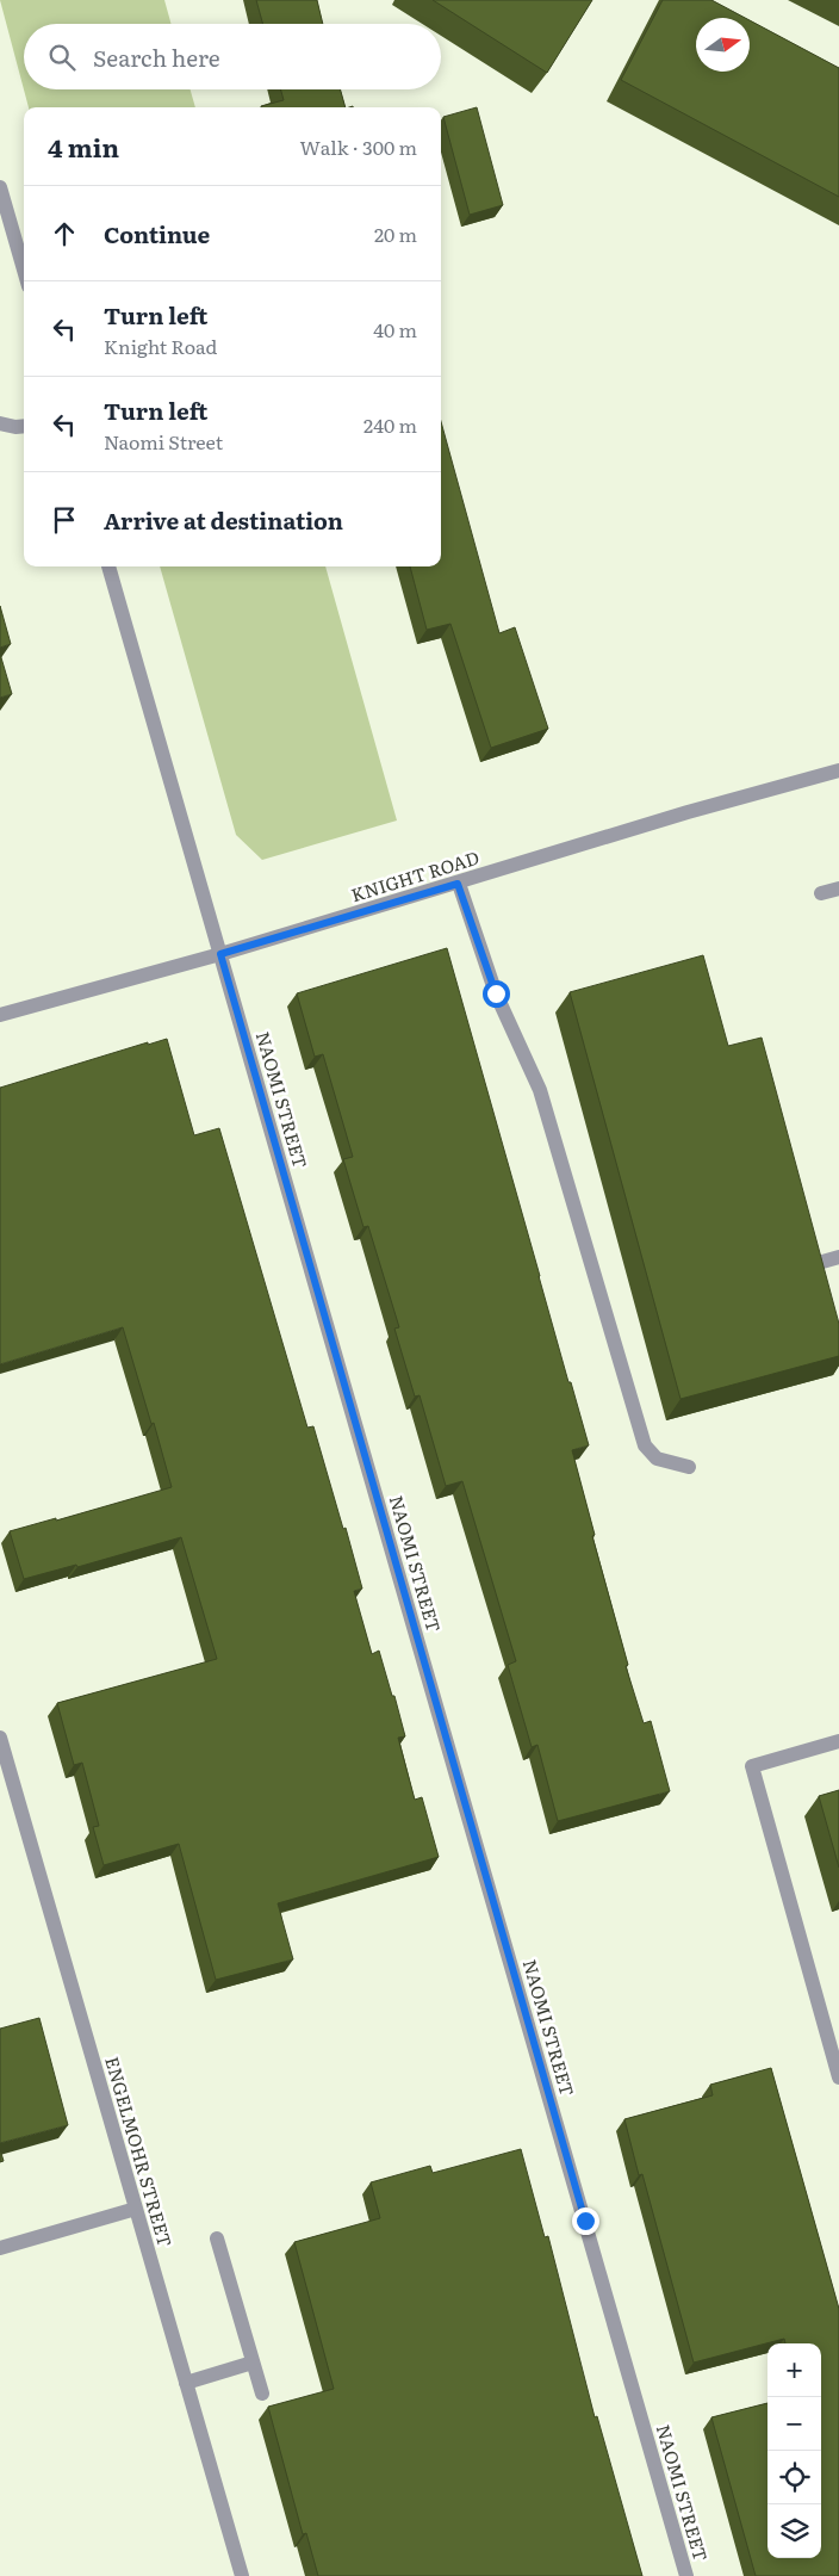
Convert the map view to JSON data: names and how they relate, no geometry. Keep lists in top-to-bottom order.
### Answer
{
  "streets": {
    "street": ["KNIGHT ROAD", "NAOMI STREET", "ENGELMOHR STREET"]
  },
  "crossings": [
    ["KNIGHT ROAD", "NAOMI STREET"]
  ],
  "north": "right",
  "page": {
    "search": "Search here",
    "heading": ["4 min", "Walk · 300 m"],
    "list": [
      ["Continue", "20 m"],
      ["Turn left", "Knight Road", "40 m"],
      ["Turn left", "Naomi Street", "240 m"],
      "Arrive at destination"
    ],
    "map_buttons": ["+", "−"]
  }
}
